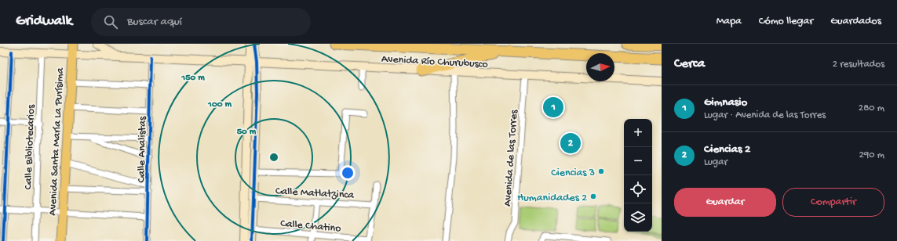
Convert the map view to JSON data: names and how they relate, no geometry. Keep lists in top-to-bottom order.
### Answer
{
  "streets": {
    "main road": ["Avenida Río Churubusco", "Avenida Santa María La Purísima"],
    "street": [
      "Calle Bibliotecarios",
      "Calle Analistas",
      "Avenida de las Torres",
      "Calle Matlatzinca",
      "Calle Chatino"
    ]
  },
  "crossings": [
    ["Avenida Río Churubusco", "Avenida Santa María La Purísima"],
    ["Avenida Río Churubusco", "Calle Bibliotecarios"],
    ["Avenida Río Churubusco", "Calle Analistas"],
    ["Avenida Río Churubusco", "Avenida de las Torres"]
  ],
  "places": ["Ciencias 3", "Humanidades 2"],
  "north": "right",
  "page": {
    "header": "Gridwalk",
    "search": "Buscar aquí",
    "nav": ["Mapa", "Cómo llegar", "Guardados"],
    "heading": ["Cerca", "2 resultados"],
    "list": [
      {
        "mark": "1",
        "name": "Gimnasio",
        "note": "Lugar · Avenida de las Torres",
        "value": "280 m"
      },
      {
        "mark": "2",
        "name": "Ciencias 2",
        "note": "Lugar",
        "value": "290 m"
      }
    ],
    "pins": ["1", "2"],
    "map_buttons": ["+", "−"],
    "buttons": ["Guardar", "Compartir"]
  },
  "rings": ["150 m", "100 m", "50 m"]
}
